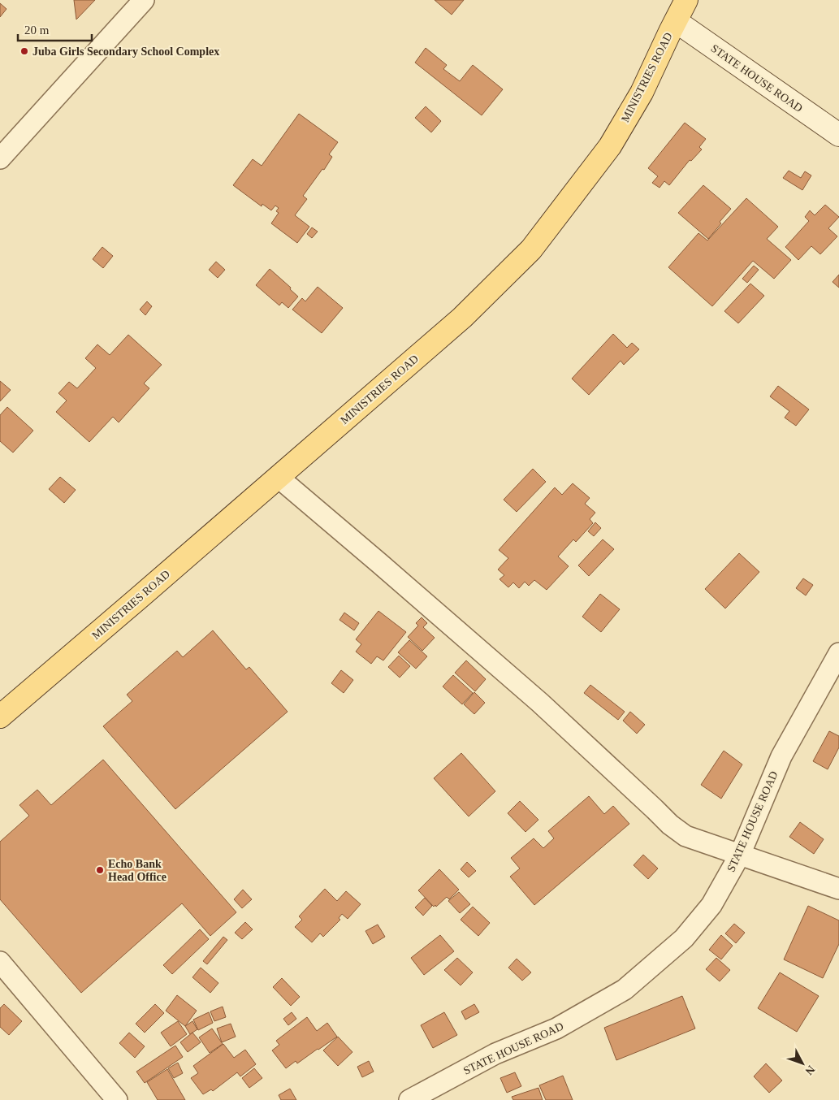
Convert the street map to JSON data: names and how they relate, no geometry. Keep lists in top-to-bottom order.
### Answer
{
  "streets": {
    "main road": ["MINISTRIES ROAD", "STATE HOUSE ROAD"]
  },
  "crossings": [
    ["MINISTRIES ROAD", "STATE HOUSE ROAD"]
  ],
  "places": ["Juba Girls Secondary School Complex", "Echo Bank Head Office"],
  "scale_bar": "20 m",
  "north": "bottom right"
}
